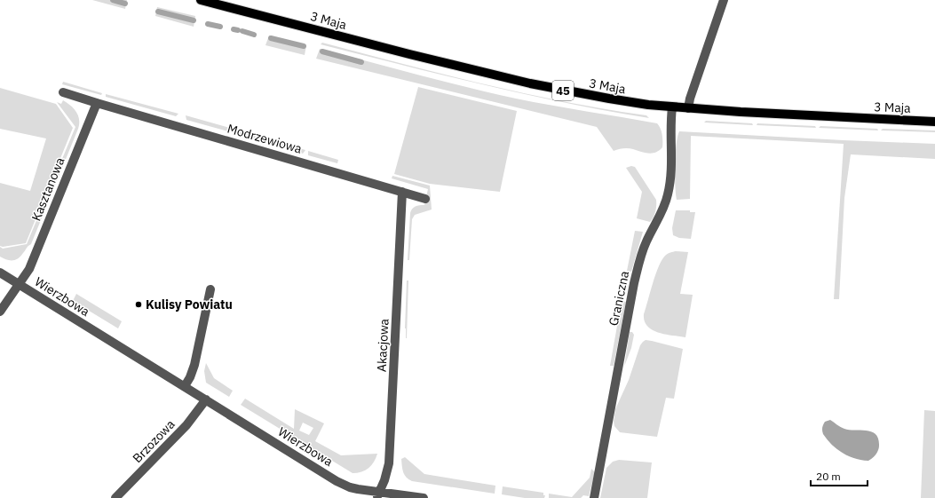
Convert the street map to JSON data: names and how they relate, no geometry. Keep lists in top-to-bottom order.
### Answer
{
  "streets": {
    "main road": ["3 Maja", "45"],
    "street": [
      "Modrzewiowa",
      "Kasztanowa",
      "Wierzbowa",
      "Graniczna",
      "Akacjowa",
      "Brzozowa"
    ]
  },
  "crossings": [
    ["3 Maja", "Graniczna"],
    ["Modrzewiowa", "Kasztanowa"],
    ["Modrzewiowa", "Akacjowa"],
    ["Kasztanowa", "Wierzbowa"],
    ["Wierzbowa", "Akacjowa"],
    ["Wierzbowa", "Brzozowa"]
  ],
  "places": ["Kulisy Powiatu"],
  "scale_bar": "20 m"
}
